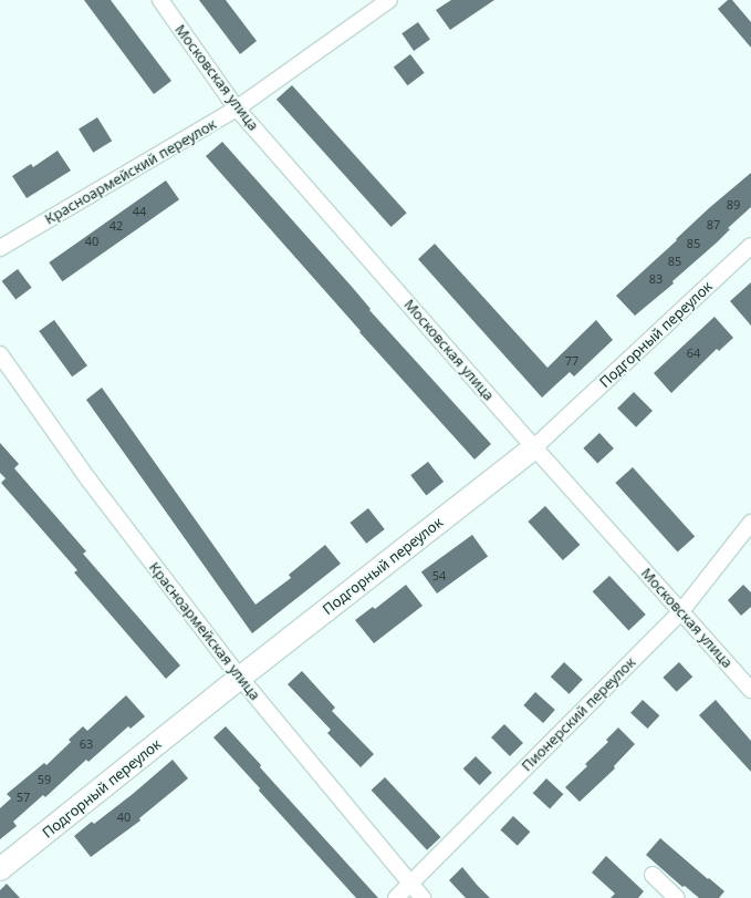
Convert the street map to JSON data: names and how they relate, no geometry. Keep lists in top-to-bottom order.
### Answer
{
  "streets": {
    "main road": ["Подгорный переулок"],
    "street": [
      "Московская улица",
      "Красноармейский переулок",
      "Красноармейская улица",
      "Пионерский переулок"
    ]
  },
  "crossings": [
    ["Московская улица", "Красноармейский переулок"],
    ["Московская улица", "Подгорный переулок"],
    ["Московская улица", "Пионерский переулок"],
    ["Подгорный переулок", "Красноармейская улица"],
    ["Красноармейская улица", "Пионерский переулок"]
  ],
  "house_numbers": [
    "89",
    "44",
    "87",
    "42",
    "40",
    "85",
    "85",
    "83",
    "64",
    "77",
    "54",
    "63",
    "59",
    "57",
    "40"
  ]
}
